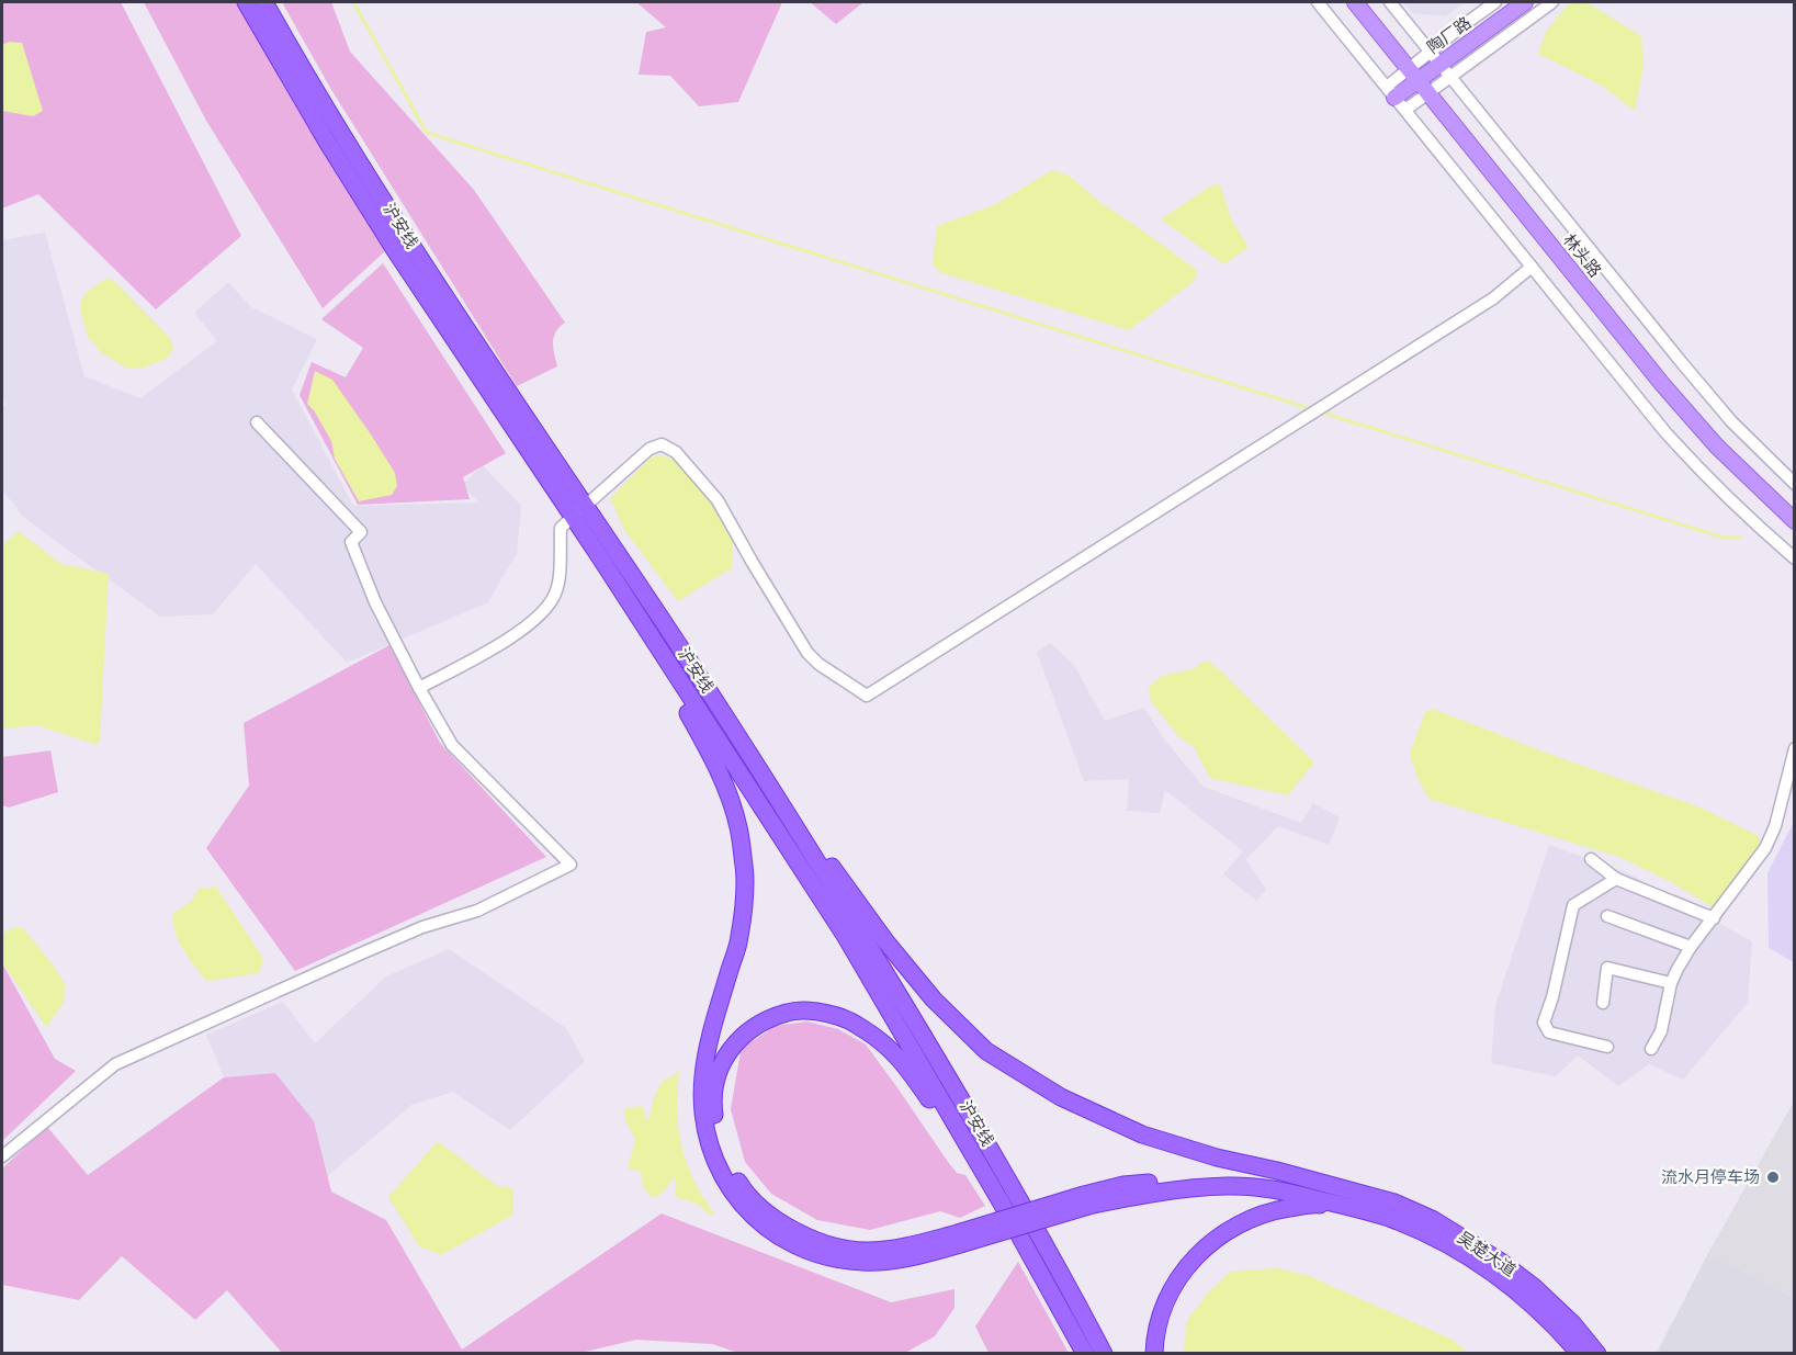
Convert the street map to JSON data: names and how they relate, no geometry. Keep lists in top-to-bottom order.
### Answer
{
  "streets": {
    "highway": ["沪安线", "吴楚大道"],
    "main road": ["陶厂路", "林头路"]
  },
  "crossings": [
    ["陶厂路", "林头路"]
  ],
  "places": ["流水月停车场"]
}
